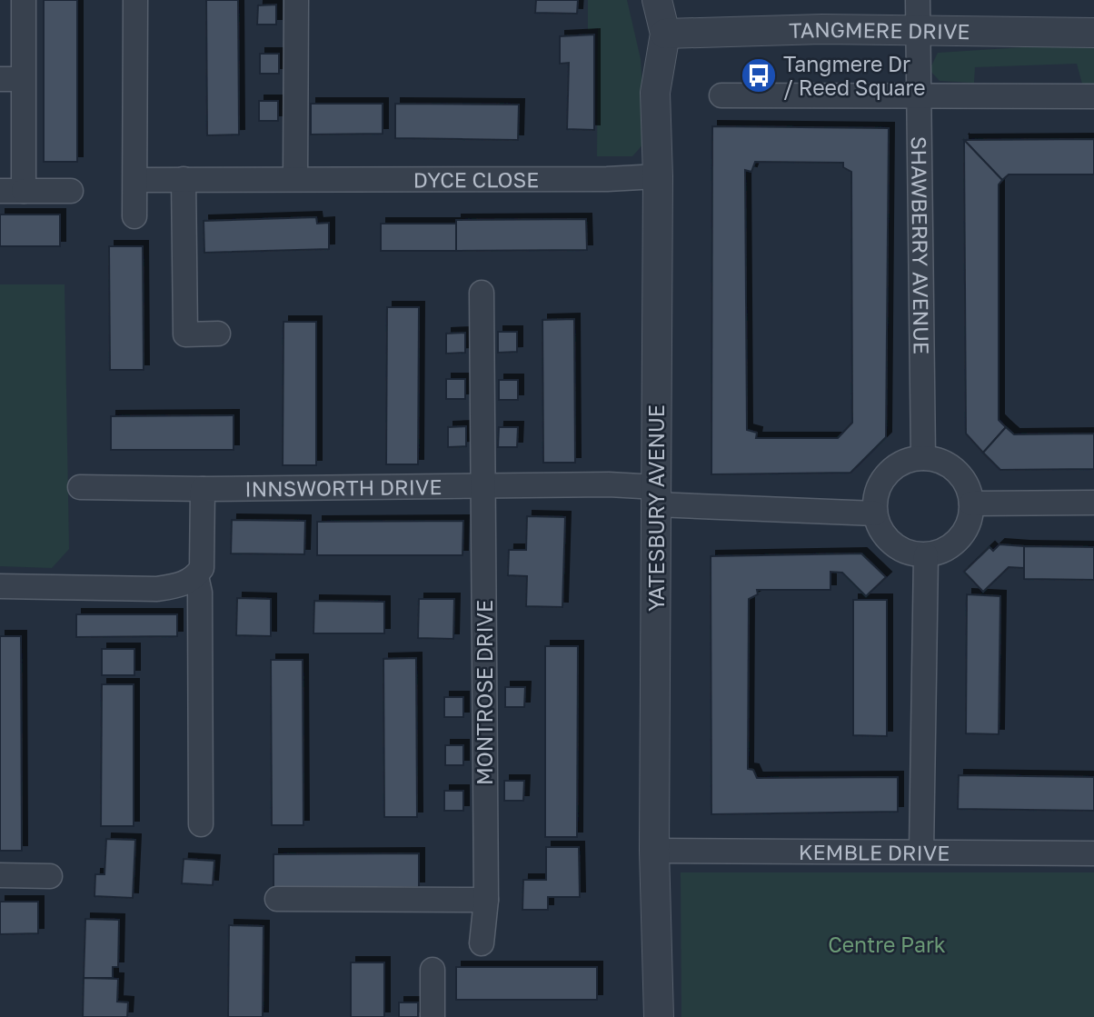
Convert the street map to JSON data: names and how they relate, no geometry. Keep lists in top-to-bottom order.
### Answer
{
  "streets": {
    "street": [
      "TANGMERE DRIVE",
      "DYCE CLOSE",
      "SHAWBERRY AVENUE",
      "INNSWORTH DRIVE",
      "YATESBURY AVENUE",
      "MONTROSE DRIVE",
      "KEMBLE DRIVE"
    ]
  },
  "crossings": [
    ["TANGMERE DRIVE", "SHAWBERRY AVENUE"],
    ["TANGMERE DRIVE", "YATESBURY AVENUE"],
    ["DYCE CLOSE", "YATESBURY AVENUE"],
    ["SHAWBERRY AVENUE", "INNSWORTH DRIVE"],
    ["INNSWORTH DRIVE", "YATESBURY AVENUE"],
    ["INNSWORTH DRIVE", "MONTROSE DRIVE"],
    ["YATESBURY AVENUE", "KEMBLE DRIVE"]
  ],
  "parks": ["Centre Park"],
  "places": {
    "bus stop": ["Tangmere Dr / Reed Square"]
  }
}
